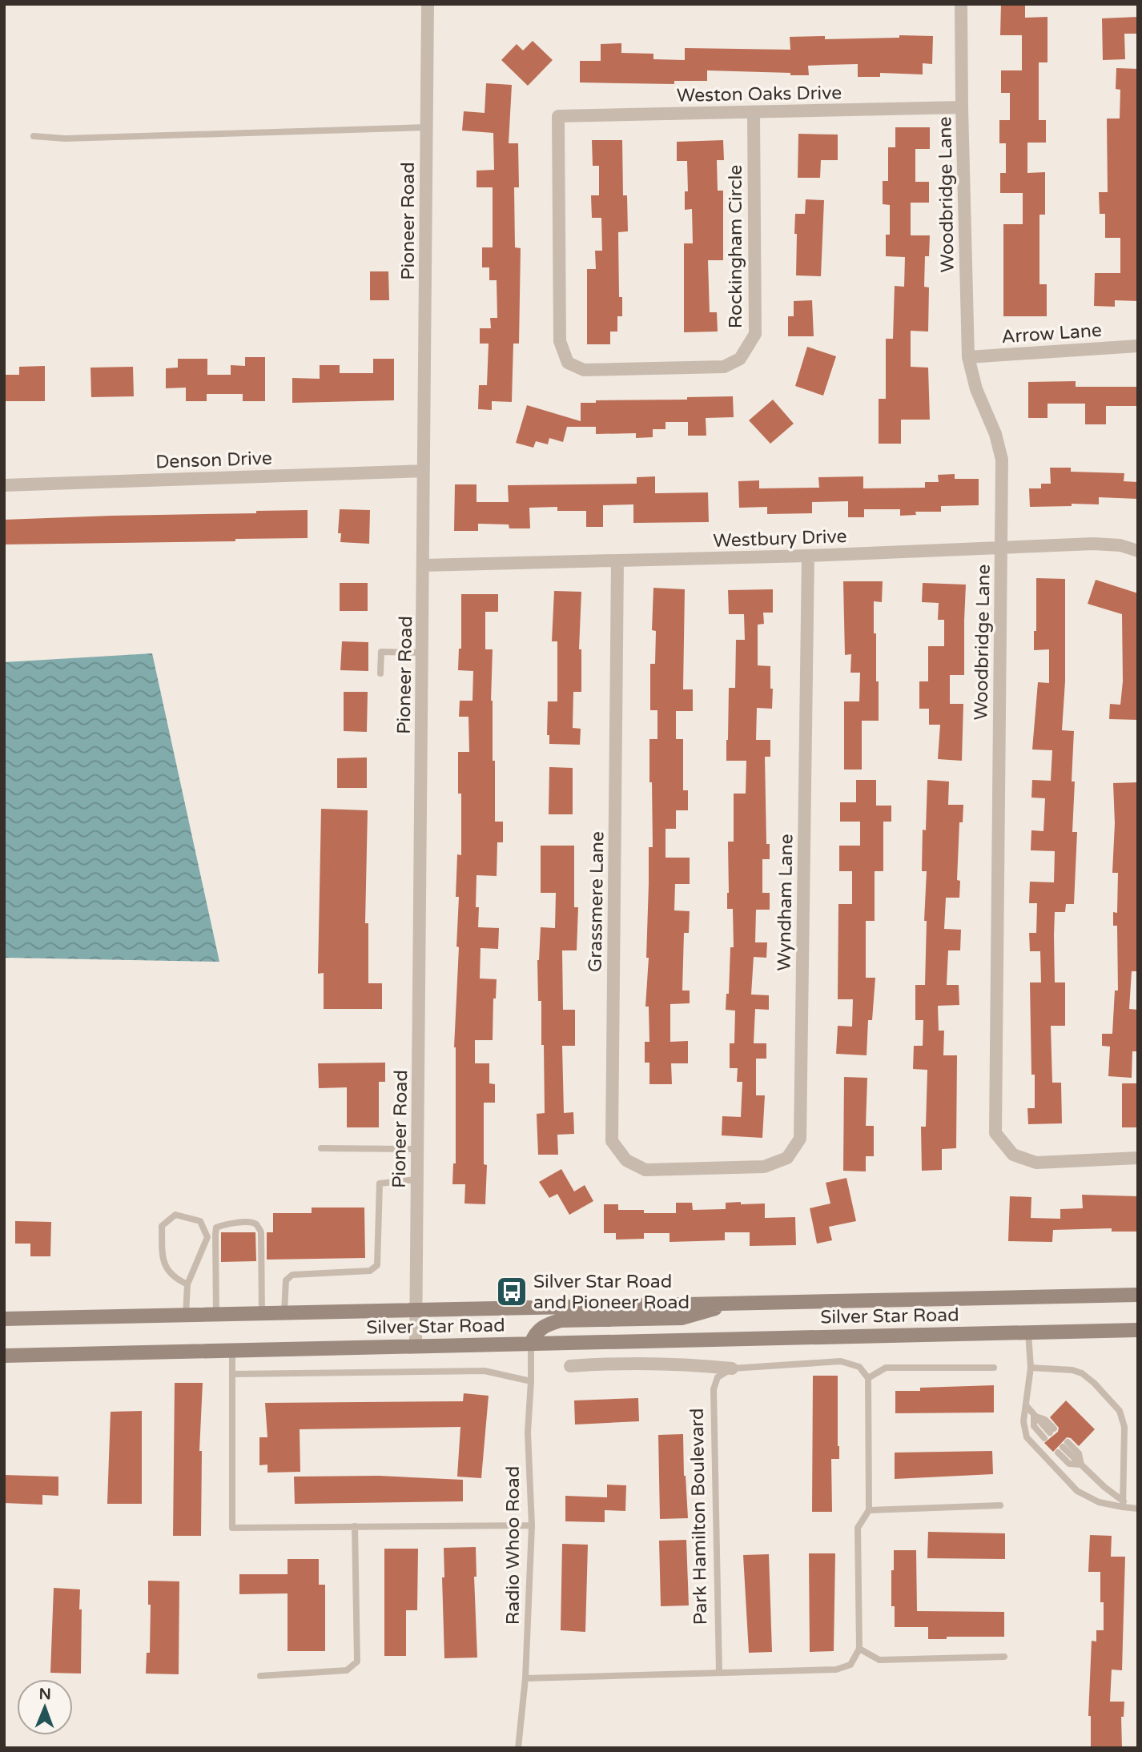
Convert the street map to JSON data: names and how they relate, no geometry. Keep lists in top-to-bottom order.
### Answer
{
  "streets": {
    "main road": ["Silver Star Road"],
    "street": [
      "Weston Oaks Drive",
      "Woodbridge Lane",
      "Pioneer Road",
      "Rockingham Circle",
      "Arrow Lane",
      "Denson Drive",
      "Westbury Drive",
      "Grassmere Lane",
      "Wyndham Lane"
    ],
    "lane": ["Park Hamilton Boulevard", "Radio Whoo Road"]
  },
  "crossings": [
    ["Weston Oaks Drive", "Woodbridge Lane"],
    ["Weston Oaks Drive", "Rockingham Circle"],
    ["Woodbridge Lane", "Arrow Lane"],
    ["Woodbridge Lane", "Westbury Drive"],
    ["Pioneer Road", "Denson Drive"],
    ["Pioneer Road", "Westbury Drive"],
    ["Pioneer Road", "Silver Star Road"],
    ["Westbury Drive", "Grassmere Lane"],
    ["Westbury Drive", "Wyndham Lane"],
    ["Grassmere Lane", "Wyndham Lane"],
    ["Silver Star Road", "Radio Whoo Road"]
  ],
  "places": {
    "bus stop": ["Silver Star Road and Pioneer Road"]
  },
  "north": "top"
}
